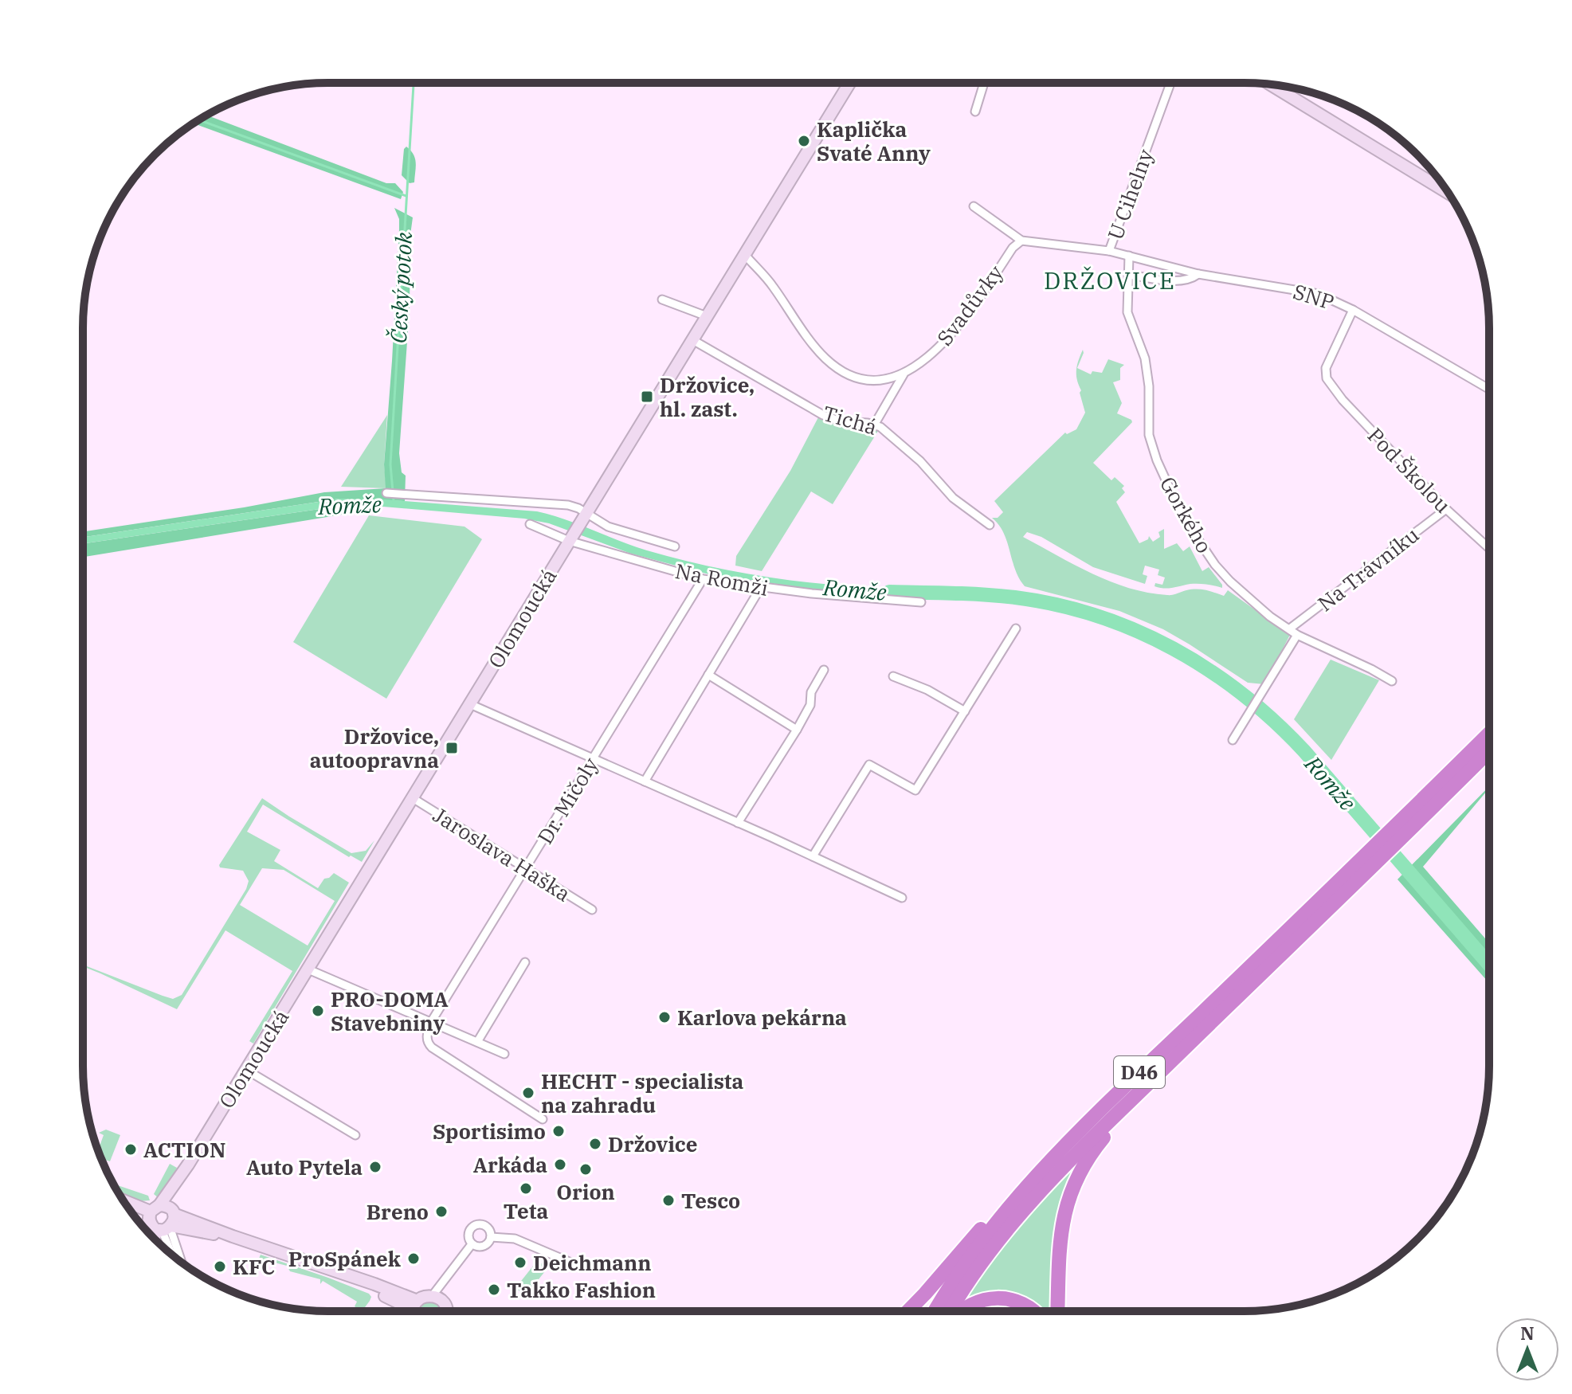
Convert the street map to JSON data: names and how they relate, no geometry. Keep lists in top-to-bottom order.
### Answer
{
  "streets": {
    "highway": ["D46"],
    "street": [
      "U Cihelny",
      "SNP",
      "Svadůvky",
      "Tichá",
      "Pod Školou",
      "Gorkého",
      "Na Trávníku",
      "Na Romži",
      "Olomoucká",
      "Dr. Mičoly",
      "Jaroslava Haška"
    ]
  },
  "crossings": [
    ["U Cihelny", "SNP"],
    ["U Cihelny", "Svadůvky"],
    ["SNP", "Pod Školou"],
    ["SNP", "Gorkého"],
    ["Svadůvky", "Olomoucká"],
    ["Tichá", "Olomoucká"],
    ["Pod Školou", "Na Trávníku"],
    ["Gorkého", "Na Trávníku"],
    ["Na Romži", "Olomoucká"],
    ["Na Romži", "Dr. Mičoly"],
    ["Olomoucká", "Jaroslava Haška"],
    ["Dr. Mičoly", "Jaroslava Haška"]
  ],
  "districts": ["DRŽOVICE"],
  "water": ["Český potok", "Romže"],
  "places": {
    "other": [
      "Kaplička Svaté Anny",
      "PRO-DOMA Stavebniny",
      "Karlova pekárna",
      "HECHT - specialista na zahradu",
      "Sportisimo",
      "Držovice",
      "ACTION",
      "Arkáda",
      "Auto Pytela",
      "Orion",
      "Teta",
      "Tesco",
      "Breno",
      "ProSpánek",
      "Deichmann",
      "KFC",
      "Takko Fashion"
    ],
    "transit": ["Držovice, hl. zast.", "Držovice, autoopravna"]
  },
  "north": "top"
}
